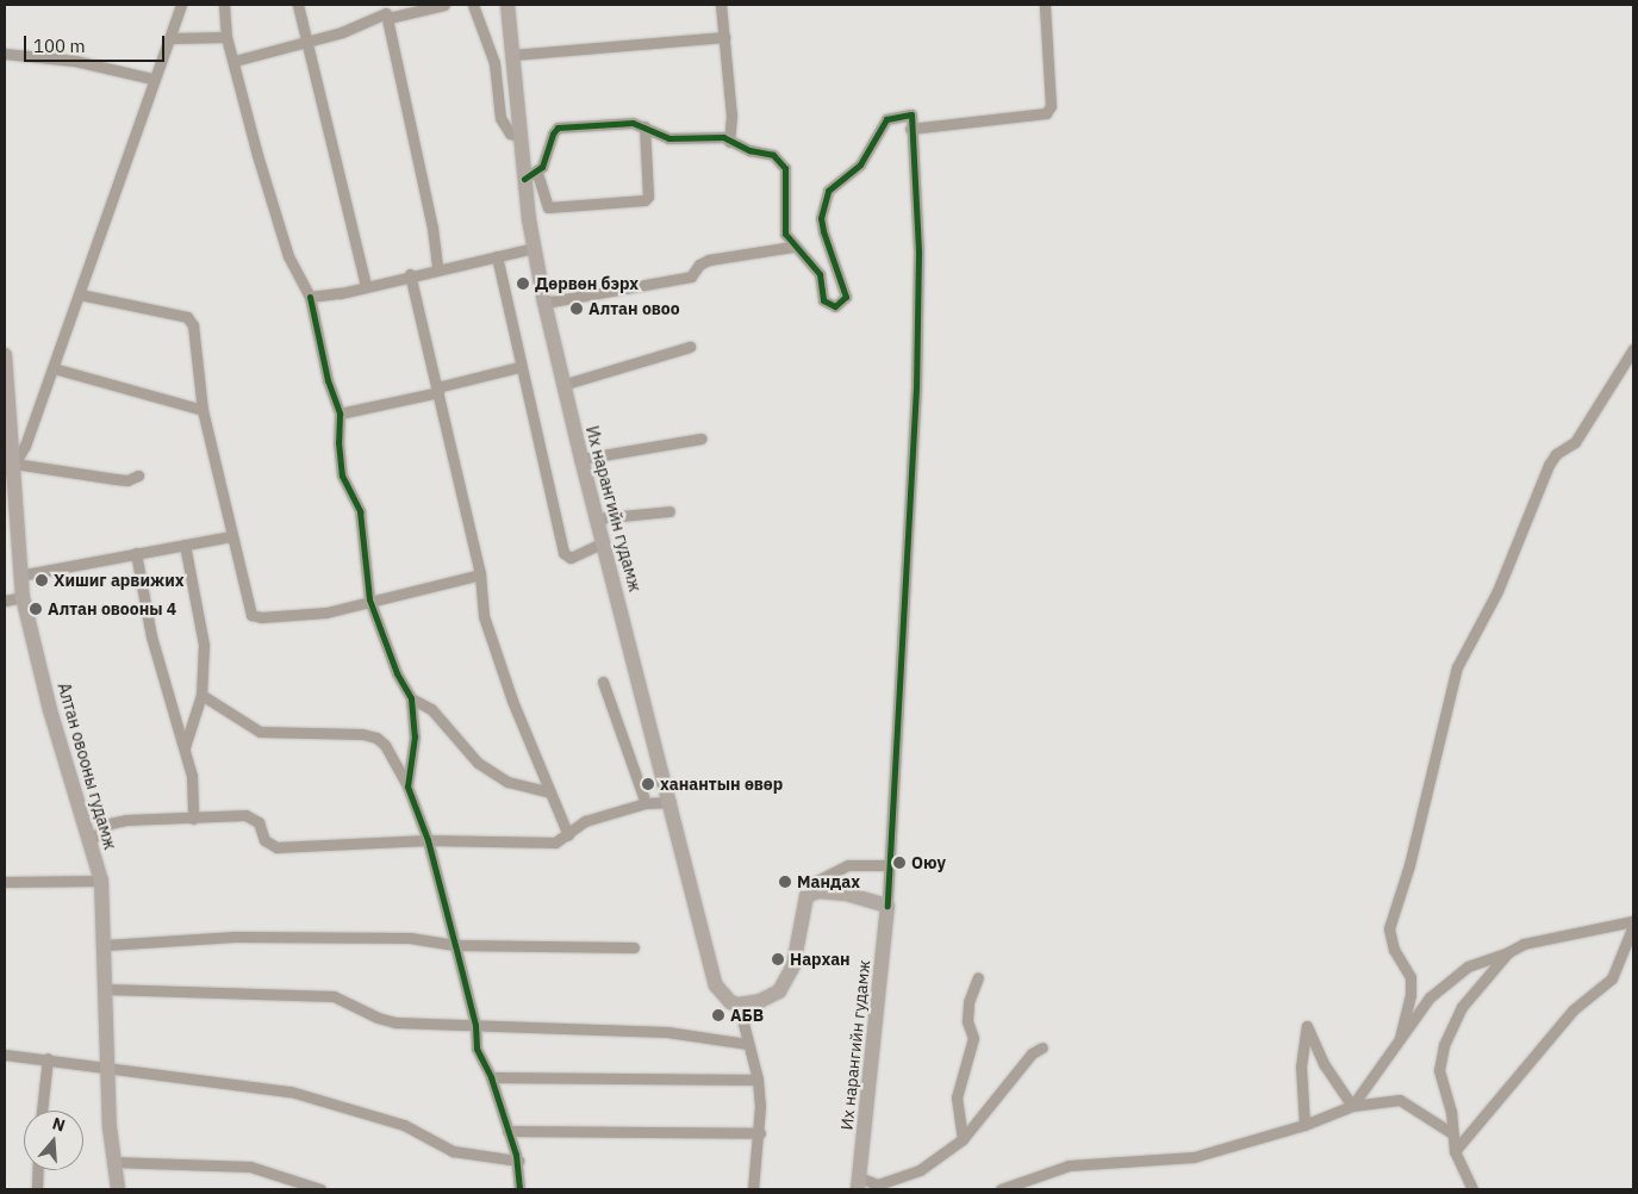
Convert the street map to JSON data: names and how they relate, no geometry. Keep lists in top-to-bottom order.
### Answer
{
  "streets": {
    "main road": ["Их нарангийн гудамж", "Алтан овооны гудамж"]
  },
  "places": [
    "Дөрвөн бэрх",
    "Алтан овоо",
    "Хишиг арвижих",
    "Алтан овооны 4",
    "ханантын өвөр",
    "Оюу",
    "Мандах",
    "Нархан",
    "АБВ"
  ],
  "scale_bar": "100 m",
  "north": "top"
}
